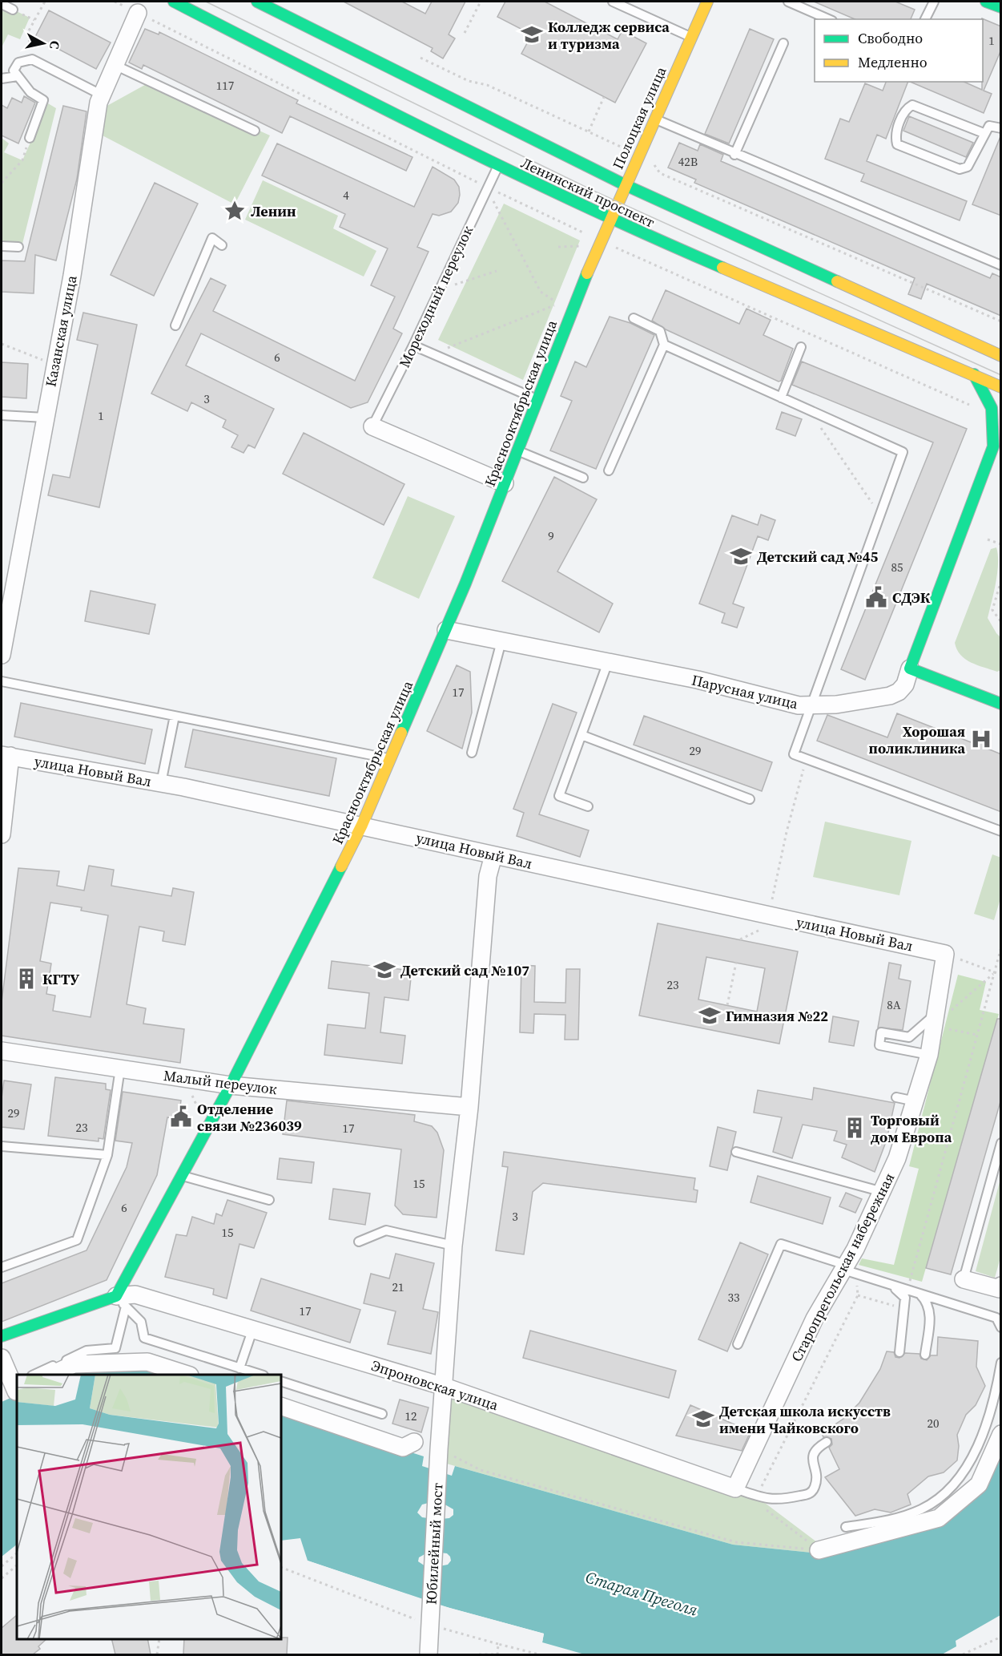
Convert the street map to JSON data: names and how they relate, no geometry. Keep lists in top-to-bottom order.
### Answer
{
  "streets": {
    "street": [
      "Полоцкая улица",
      "Ленинский проспект",
      "Казанская улица",
      "Краснооктябрьская улица",
      "Парусная улица",
      "улица Новый Вал",
      "Малый переулок",
      "Старопрегольская набережная",
      "Эпроновская улица",
      "Юбилейный мост"
    ],
    "lane": ["Мореходный переулок"]
  },
  "crossings": [
    ["Полоцкая улица", "Ленинский проспект"],
    ["Полоцкая улица", "Краснооктябрьская улица"],
    ["Ленинский проспект", "Мореходный переулок"],
    ["Ленинский проспект", "Краснооктябрьская улица"],
    ["Ленинский проспект", "Парусная улица"],
    ["Краснооктябрьская улица", "Парусная улица"],
    ["Краснооктябрьская улица", "улица Новый Вал"],
    ["Краснооктябрьская улица", "Малый переулок"],
    ["Краснооктябрьская улица", "Эпроновская улица"],
    ["улица Новый Вал", "Старопрегольская набережная"],
    ["Старопрегольская набережная", "Эпроновская улица"],
    ["Эпроновская улица", "Юбилейный мост"]
  ],
  "water": ["Старая Преголя"],
  "places": {
    "school or university": [
      "Колледж сервиса и туризма",
      "Детский сад №45",
      "Детский сад №107",
      "Гимназия №22",
      "Детская школа искусств имени Чайковского"
    ],
    "place": ["Ленин"],
    "public building": ["СДЭК", "Отделение связи №236039"],
    "hospital": ["Хорошая поликлиника"],
    "building": ["КГТУ", "Торговый дом Европа"]
  },
  "house_numbers": [
    "1",
    "117",
    "42В",
    "4",
    "6",
    "3",
    "1",
    "9",
    "85",
    "17",
    "29",
    "23",
    "8А",
    "29",
    "23",
    "17",
    "15",
    "6",
    "3",
    "15",
    "21",
    "33",
    "17",
    "12",
    "20"
  ],
  "legend": ["Свободно", "Медленно"],
  "north": "right"
}
